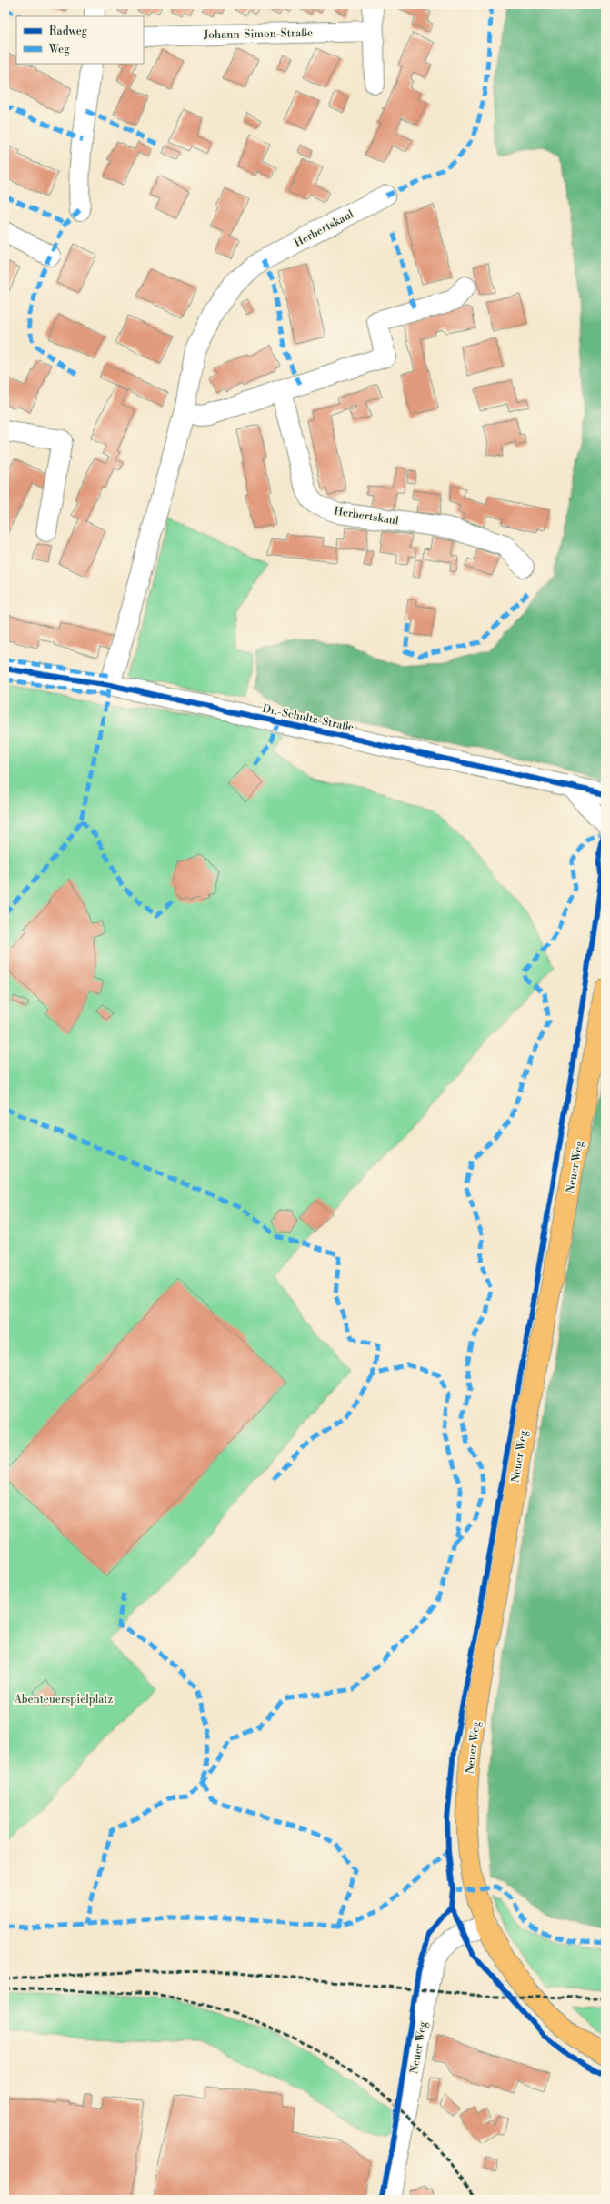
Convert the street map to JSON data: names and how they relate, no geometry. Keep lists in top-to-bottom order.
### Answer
{
  "streets": {
    "main road": ["Neuer Weg"],
    "street": ["Johann-Simon-Straße", "Herbertskaul", "Dr.-Schultz-Straße"]
  },
  "crossings": [
    ["Herbertskaul", "Dr.-Schultz-Straße"]
  ],
  "parks": ["Abenteuerspielplatz"],
  "legend": ["Radweg", "Weg"]
}
